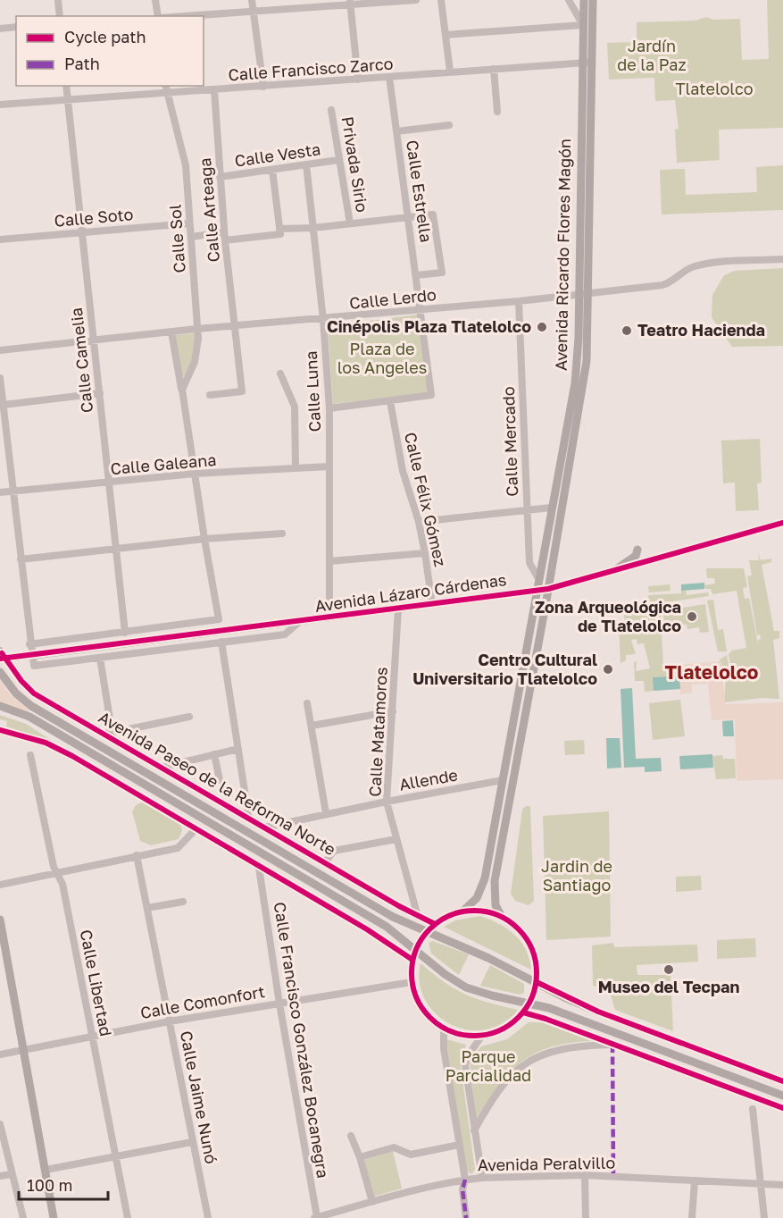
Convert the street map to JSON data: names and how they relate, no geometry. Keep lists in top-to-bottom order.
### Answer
{
  "streets": {
    "main road": ["Avenida Ricardo Flores Magón", "Avenida Lázaro Cárdenas", "Avenida Paseo de la Reforma Norte"],
    "street": [
      "Calle Francisco Zarco",
      "Calle Vesta",
      "Privada Sirio",
      "Calle Estrella",
      "Calle Arteaga",
      "Calle Soto",
      "Calle Sol",
      "Calle Lerdo",
      "Calle Camelia",
      "Calle Luna",
      "Calle Mercado",
      "Calle Galeana",
      "Calle Félix Gómez",
      "Calle Matamoros",
      "Allende",
      "Calle Libertad",
      "Calle Comonfort",
      "Calle Francisco González Bocanegra",
      "Calle Jaime Nunó",
      "Avenida Peralvillo"
    ]
  },
  "crossings": [
    ["Calle Francisco Zarco", "Calle Estrella"],
    ["Calle Francisco Zarco", "Calle Arteaga"],
    ["Calle Francisco Zarco", "Calle Sol"],
    ["Calle Francisco Zarco", "Avenida Ricardo Flores Magón"],
    ["Calle Francisco Zarco", "Calle Camelia"],
    ["Calle Vesta", "Privada Sirio"],
    ["Calle Vesta", "Calle Arteaga"],
    ["Calle Vesta", "Calle Luna"],
    ["Calle Estrella", "Calle Lerdo"],
    ["Calle Estrella", "Calle Félix Gómez"],
    ["Calle Arteaga", "Calle Lerdo"],
    ["Calle Soto", "Calle Sol"],
    ["Calle Soto", "Calle Camelia"],
    ["Calle Sol", "Calle Lerdo"],
    ["Avenida Ricardo Flores Magón", "Calle Lerdo"],
    ["Avenida Ricardo Flores Magón", "Calle Mercado"],
    ["Avenida Ricardo Flores Magón", "Avenida Lázaro Cárdenas"],
    ["Avenida Ricardo Flores Magón", "Allende"],
    ["Calle Lerdo", "Calle Camelia"],
    ["Calle Lerdo", "Calle Luna"],
    ["Calle Lerdo", "Calle Mercado"],
    ["Calle Camelia", "Calle Galeana"],
    ["Calle Luna", "Calle Galeana"],
    ["Calle Luna", "Avenida Lázaro Cárdenas"],
    ["Calle Félix Gómez", "Avenida Lázaro Cárdenas"],
    ["Avenida Lázaro Cárdenas", "Calle Matamoros"],
    ["Calle Matamoros", "Allende"],
    ["Calle Matamoros", "Avenida Paseo de la Reforma Norte"],
    ["Allende", "Avenida Paseo de la Reforma Norte"],
    ["Calle Libertad", "Calle Comonfort"],
    ["Calle Comonfort", "Calle Francisco González Bocanegra"],
    ["Calle Comonfort", "Calle Jaime Nunó"],
    ["Calle Francisco González Bocanegra", "Avenida Peralvillo"]
  ],
  "districts": ["Tlatelolco"],
  "parks": [
    "Jardín de la Paz",
    "Tlatelolco",
    "Plaza de los Angeles",
    "Jardin de Santiago",
    "Parque Parcialidad"
  ],
  "places": [
    "Cinépolis Plaza Tlatelolco",
    "Teatro Hacienda",
    "Zona Arqueológica de Tlatelolco",
    "Centro Cultural Universitario Tlatelolco",
    "Museo del Tecpan"
  ],
  "legend": ["Cycle path", "Path"],
  "scale_bar": "100 m"
}
